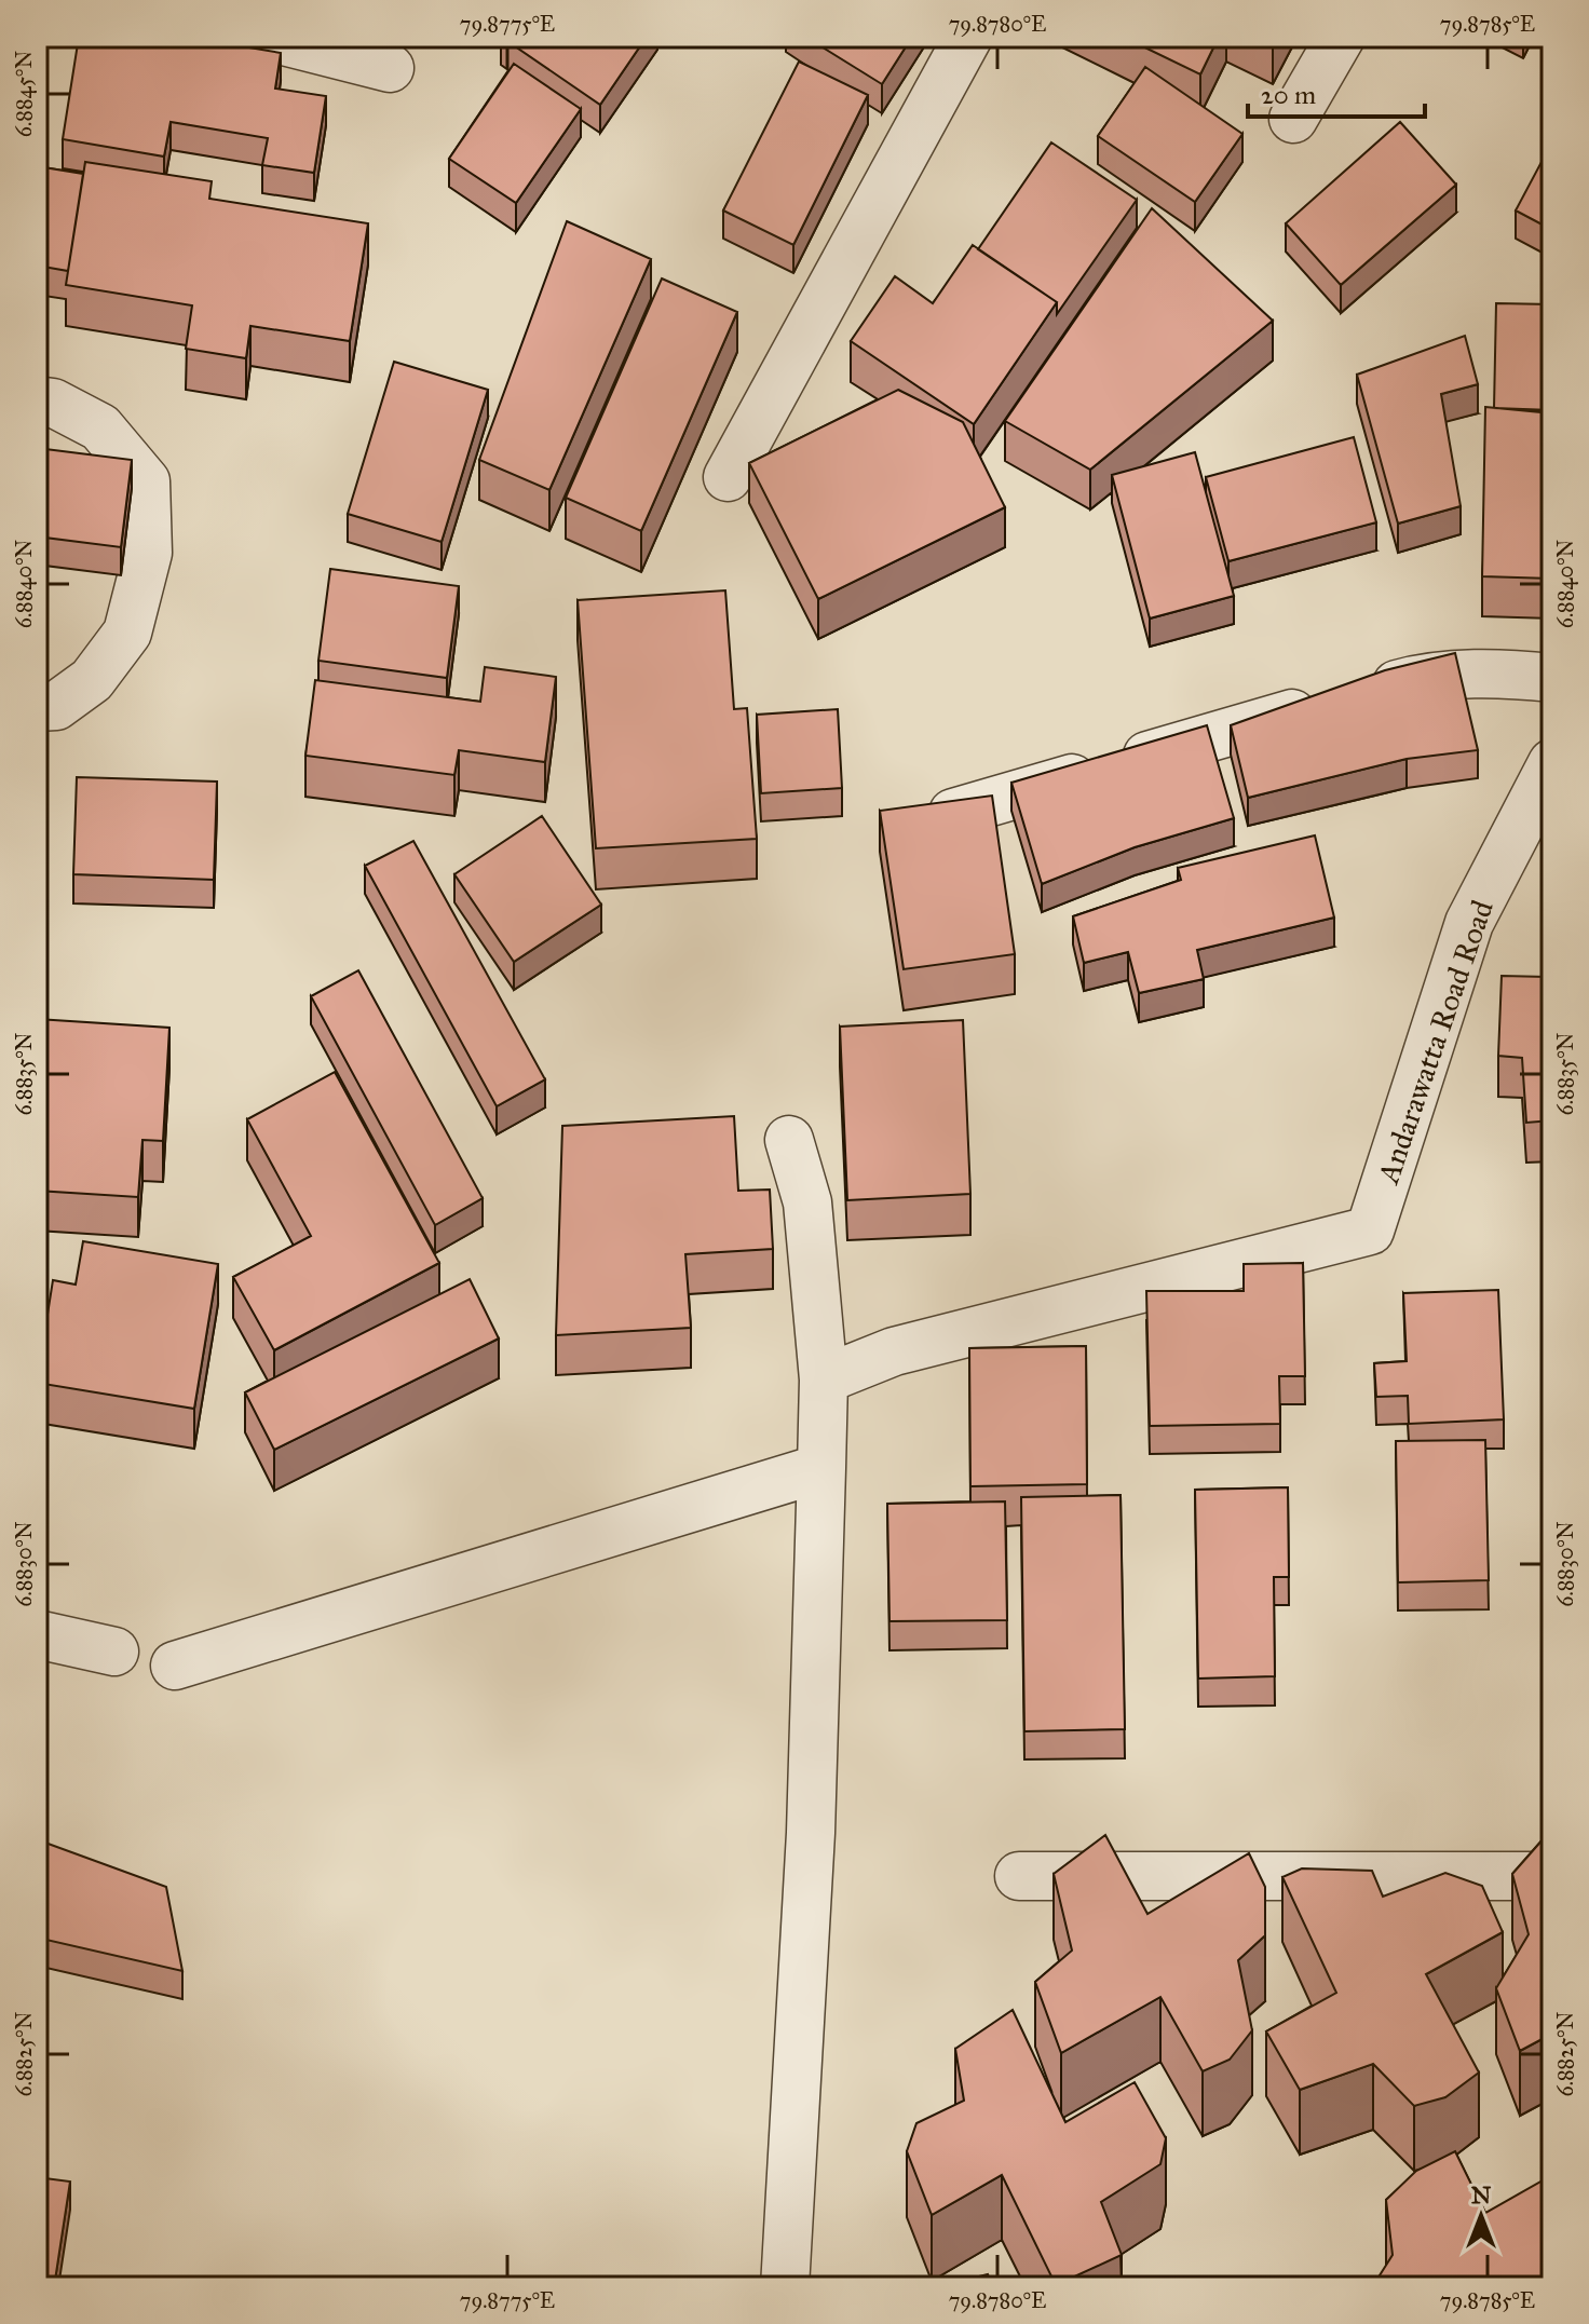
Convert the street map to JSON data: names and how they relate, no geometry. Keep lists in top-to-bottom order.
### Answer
{
  "streets": {
    "street": ["Andarawatta Road Road"]
  },
  "scale_bar": "20 m",
  "north": "top",
  "coordinates": [
    "79.8775°E",
    "79.8780°E",
    "79.8785°E",
    "6.8845°N",
    "6.8840°N",
    "6.8835°N",
    "6.8830°N",
    "6.8825°N"
  ]
}
